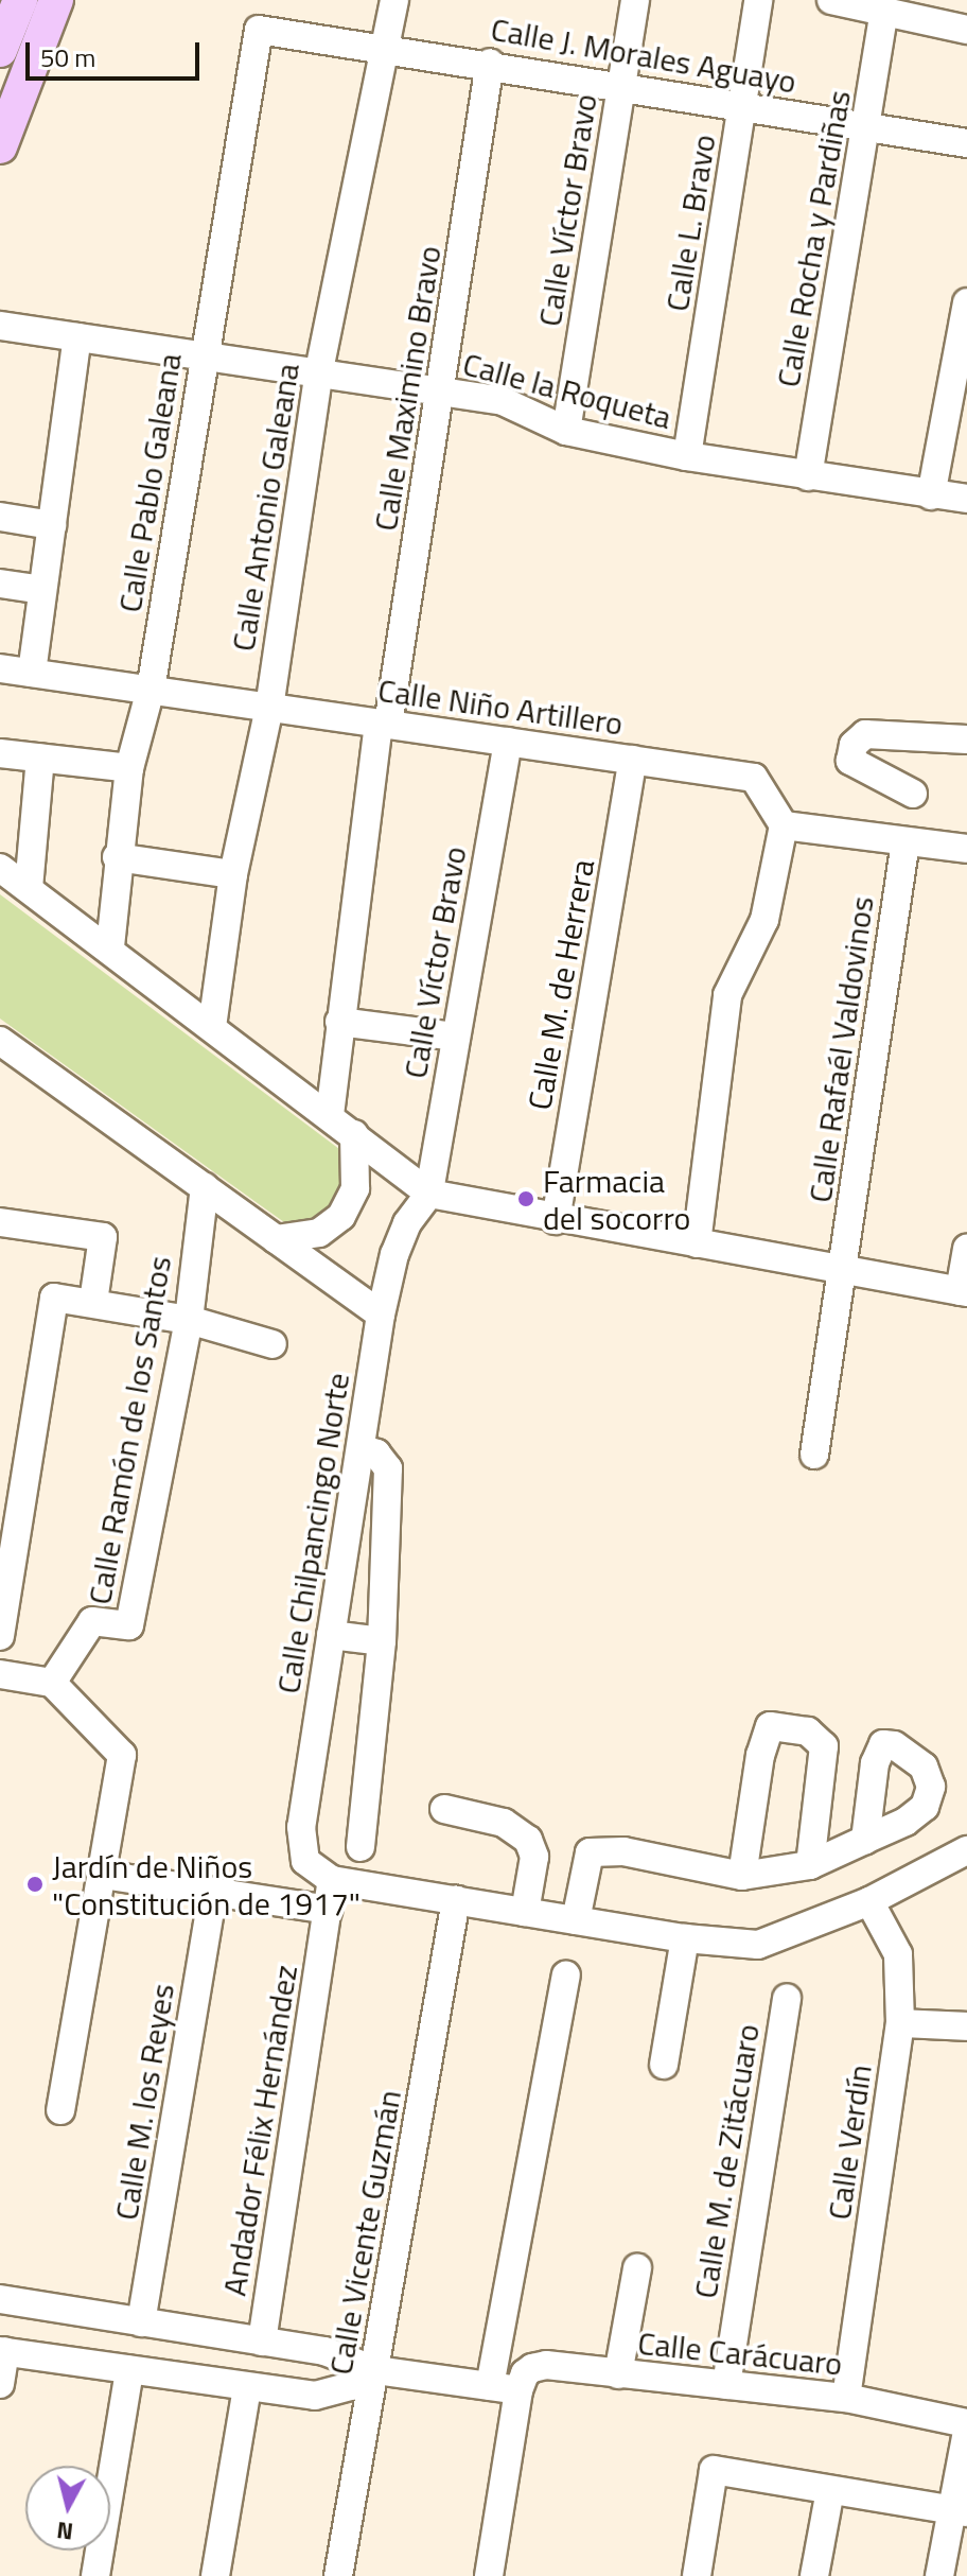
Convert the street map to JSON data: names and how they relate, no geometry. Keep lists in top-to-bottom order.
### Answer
{
  "streets": {
    "street": [
      "Calle J. Morales Aguayo",
      "Calle Víctor Bravo",
      "Calle L. Bravo",
      "Calle Rocha y Pardiñas",
      "Calle Maximino Bravo",
      "Calle la Roqueta",
      "Calle Pablo Galeana",
      "Calle Antonio Galeana",
      "Calle Niño Artillero",
      "Calle M. de Herrera",
      "Calle Rafaél Valdovinos",
      "Calle Ramón de los Santos",
      "Calle Chilpancingo Norte",
      "Calle M. los Reyes",
      "Andador Félix Hernández",
      "Calle Verdín",
      "Calle M. de Zitácuaro",
      "Calle Vicente Guzmán",
      "Calle Carácuaro"
    ]
  },
  "crossings": [
    ["Calle J. Morales Aguayo", "Calle Víctor Bravo"],
    ["Calle J. Morales Aguayo", "Calle L. Bravo"],
    ["Calle J. Morales Aguayo", "Calle Rocha y Pardiñas"],
    ["Calle J. Morales Aguayo", "Calle Maximino Bravo"],
    ["Calle J. Morales Aguayo", "Calle Pablo Galeana"],
    ["Calle J. Morales Aguayo", "Calle Antonio Galeana"],
    ["Calle Víctor Bravo", "Calle la Roqueta"],
    ["Calle Víctor Bravo", "Calle Niño Artillero"],
    ["Calle Víctor Bravo", "Calle Chilpancingo Norte"],
    ["Calle L. Bravo", "Calle la Roqueta"],
    ["Calle Rocha y Pardiñas", "Calle la Roqueta"],
    ["Calle Maximino Bravo", "Calle la Roqueta"],
    ["Calle Maximino Bravo", "Calle Niño Artillero"],
    ["Calle la Roqueta", "Calle Pablo Galeana"],
    ["Calle la Roqueta", "Calle Antonio Galeana"],
    ["Calle Pablo Galeana", "Calle Niño Artillero"],
    ["Calle Antonio Galeana", "Calle Niño Artillero"],
    ["Calle Niño Artillero", "Calle M. de Herrera"],
    ["Calle Chilpancingo Norte", "Andador Félix Hernández"],
    ["Calle Verdín", "Calle Carácuaro"],
    ["Calle M. de Zitácuaro", "Calle Carácuaro"]
  ],
  "places": ["Farmacia del socorro", "Jardín de Niños \"Constitución de 1917\""],
  "scale_bar": "50 m",
  "north": "bottom"
}
